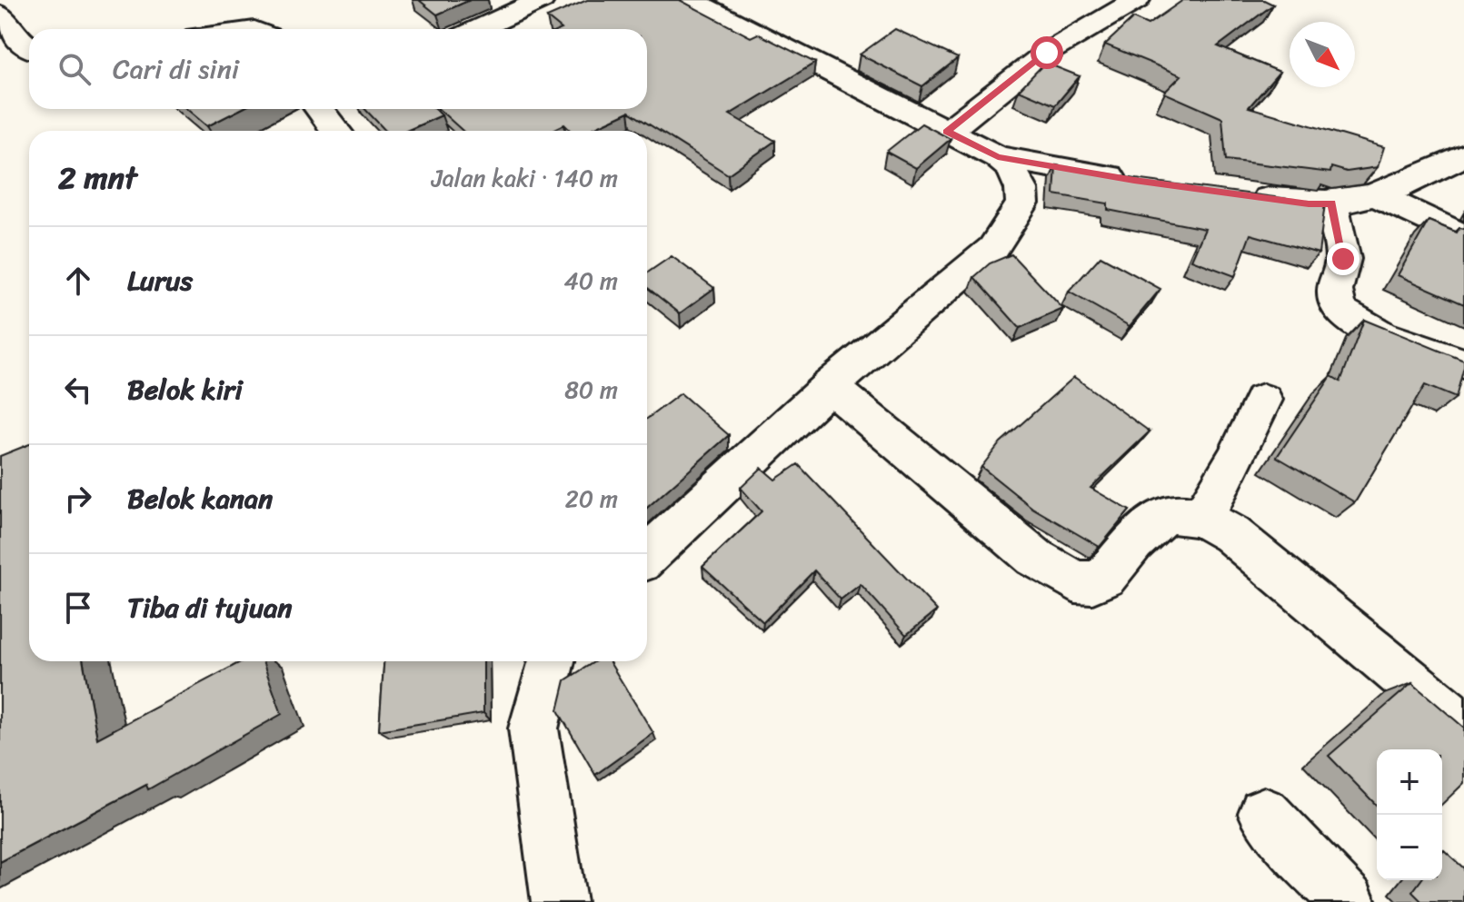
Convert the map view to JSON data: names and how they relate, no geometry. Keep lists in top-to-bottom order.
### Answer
{
  "north": "bottom right",
  "page": {
    "search": "Cari di sini",
    "heading": ["2 mnt", "Jalan kaki · 140 m"],
    "list": [
      ["Lurus", "40 m"],
      ["Belok kiri", "80 m"],
      ["Belok kanan", "20 m"],
      "Tiba di tujuan"
    ],
    "map_buttons": ["+", "−"]
  }
}
